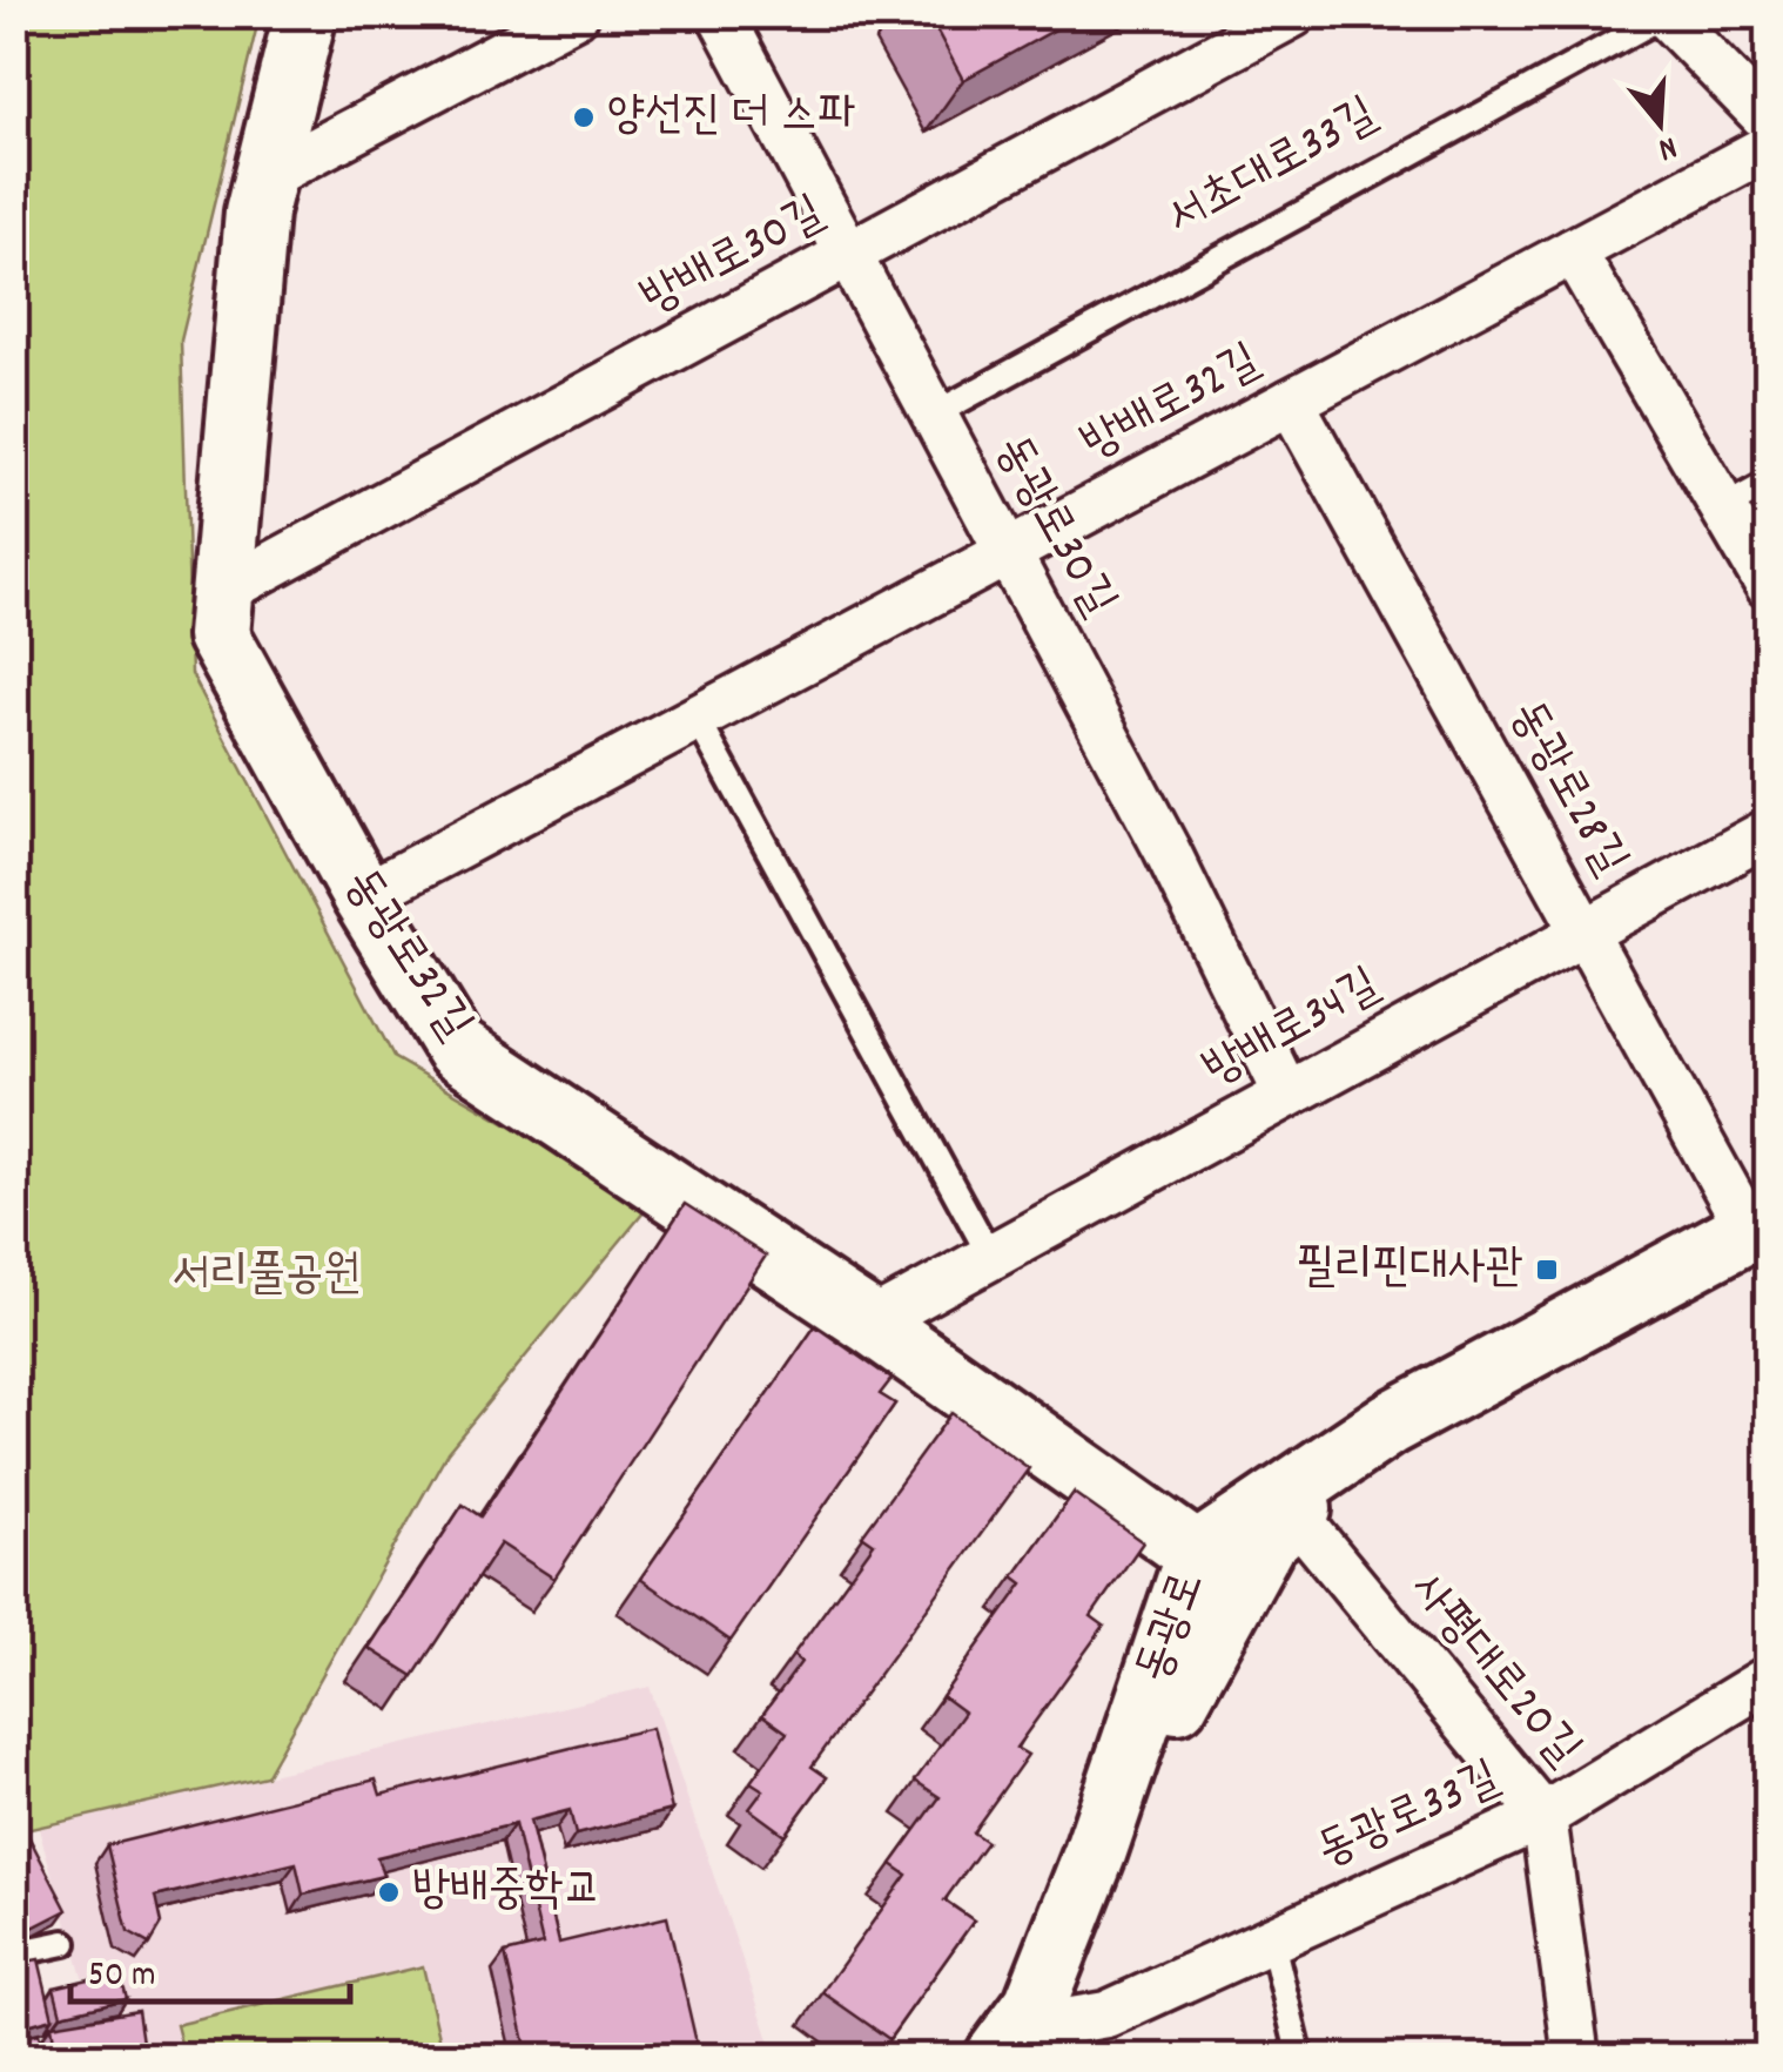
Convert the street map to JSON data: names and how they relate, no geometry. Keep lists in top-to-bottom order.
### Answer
{
  "streets": {
    "street": [
      "서초대로33길",
      "방배로30길",
      "방배로32길",
      "동광로30길",
      "동광로28길",
      "동광로32길",
      "방배로34길",
      "동광로",
      "사평대로20길",
      "동광로33길"
    ]
  },
  "crossings": [
    ["서초대로33길", "동광로30길"],
    ["방배로30길", "동광로30길"],
    ["방배로30길", "동광로32길"],
    ["방배로32길", "동광로30길"],
    ["방배로32길", "동광로28길"],
    ["방배로32길", "동광로32길"],
    ["동광로30길", "방배로34길"],
    ["동광로28길", "방배로34길"],
    ["동광로28길", "동광로"],
    ["동광로32길", "방배로34길"],
    ["동광로32길", "동광로"],
    ["동광로", "사평대로20길"],
    ["동광로", "동광로33길"],
    ["사평대로20길", "동광로33길"]
  ],
  "parks": ["서리풀공원"],
  "places": {
    "other": ["양선진 더 스파", "방배중학교"],
    "transit": ["필리핀대사관"]
  },
  "scale_bar": "50 m",
  "north": "bottom"
}
